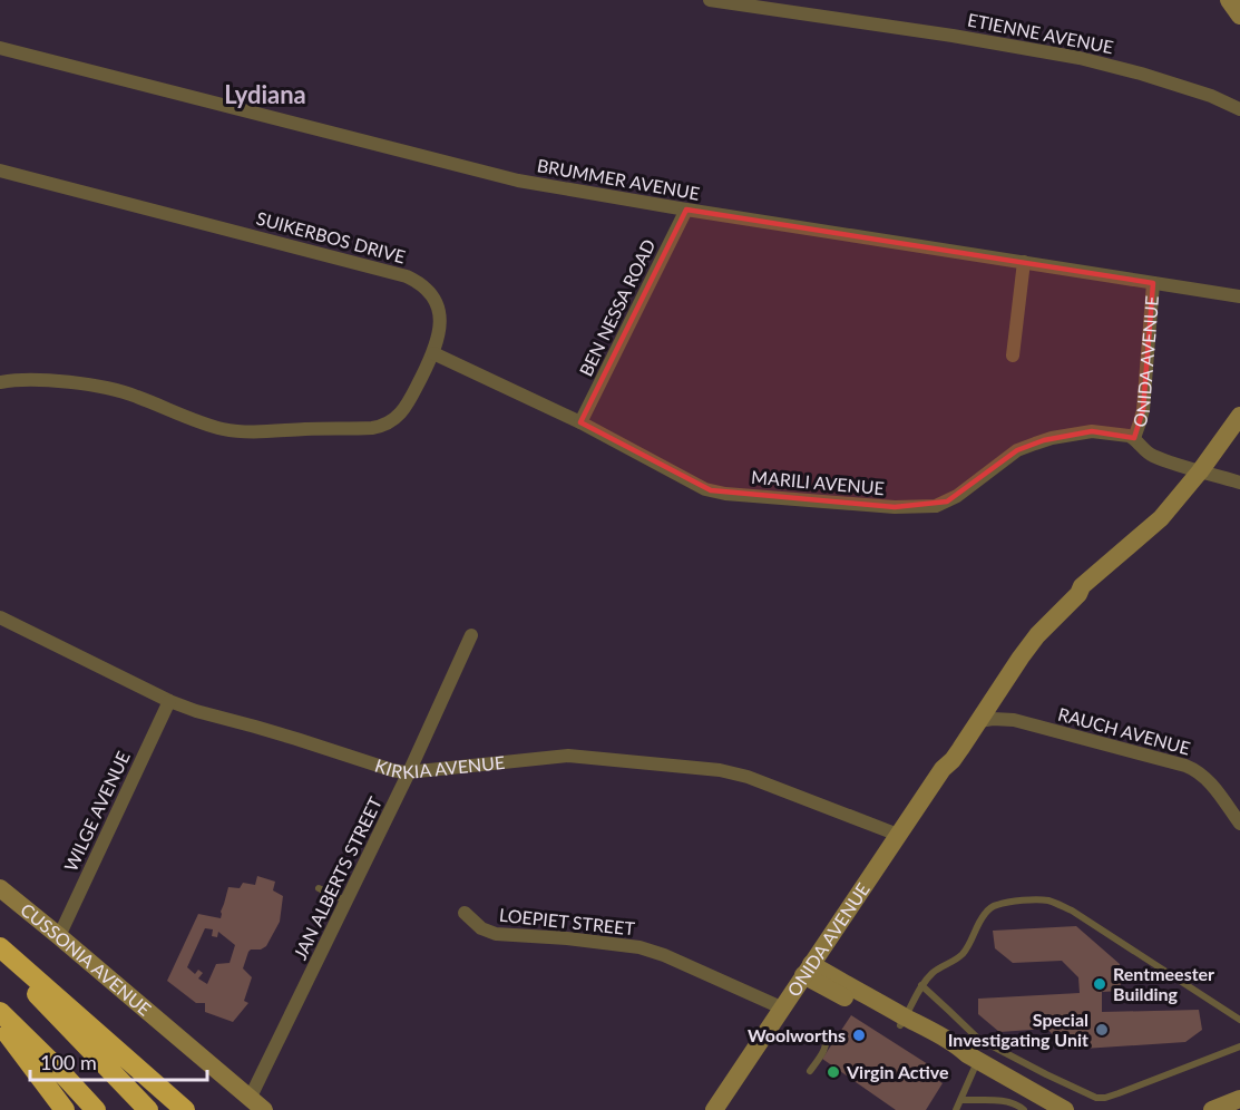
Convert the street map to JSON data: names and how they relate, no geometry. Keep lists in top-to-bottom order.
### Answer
{
  "streets": {
    "street": [
      "ETIENNE AVENUE",
      "BRUMMER AVENUE",
      "SUIKERBOS DRIVE",
      "BEN NESSA ROAD",
      "ONIDA AVENUE",
      "MARILI AVENUE",
      "RAUCH AVENUE",
      "KIRKIA AVENUE",
      "WILGE AVENUE",
      "JAN ALBERTS STREET",
      "LOEPIET STREET",
      "CUSSONIA AVENUE"
    ]
  },
  "crossings": [
    ["BRUMMER AVENUE", "BEN NESSA ROAD"],
    ["BRUMMER AVENUE", "ONIDA AVENUE"],
    ["SUIKERBOS DRIVE", "MARILI AVENUE"],
    ["BEN NESSA ROAD", "MARILI AVENUE"],
    ["ONIDA AVENUE", "MARILI AVENUE"],
    ["ONIDA AVENUE", "RAUCH AVENUE"],
    ["ONIDA AVENUE", "KIRKIA AVENUE"],
    ["ONIDA AVENUE", "LOEPIET STREET"],
    ["KIRKIA AVENUE", "WILGE AVENUE"],
    ["KIRKIA AVENUE", "JAN ALBERTS STREET"],
    ["WILGE AVENUE", "CUSSONIA AVENUE"],
    ["JAN ALBERTS STREET", "CUSSONIA AVENUE"]
  ],
  "districts": ["Lydiana"],
  "places": [
    "Rentmeester Building",
    "Special Investigating Unit",
    "Woolworths",
    "Virgin Active"
  ],
  "scale_bar": "100 m"
}
